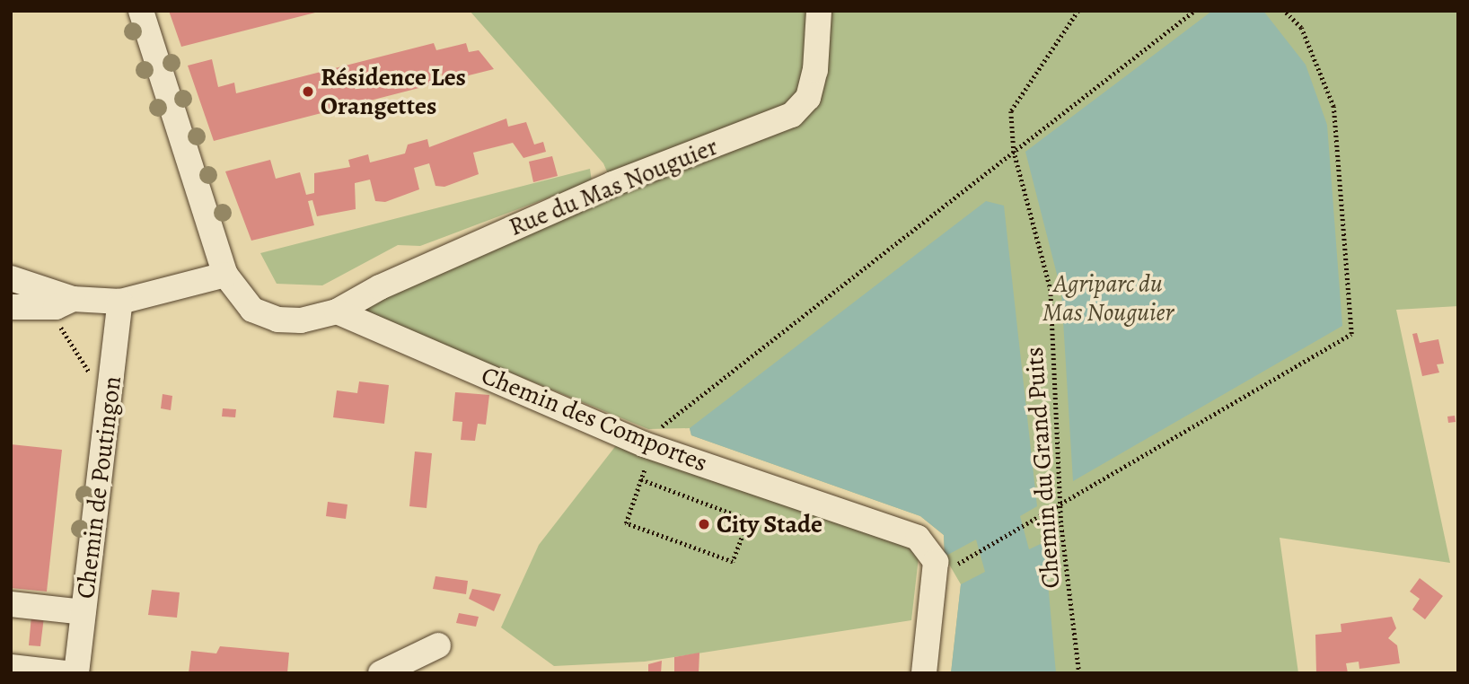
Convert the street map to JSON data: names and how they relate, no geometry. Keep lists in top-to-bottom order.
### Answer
{
  "streets": {
    "street": ["Rue du Mas Nouguier", "Chemin des Comportes", "Chemin de Poutingon"],
    "path": ["Chemin du Grand Puits"]
  },
  "crossings": [
    ["Rue du Mas Nouguier", "Chemin des Comportes"]
  ],
  "parks": ["Agriparc du Mas Nouguier"],
  "places": ["Résidence Les Orangettes", "City Stade"]
}
